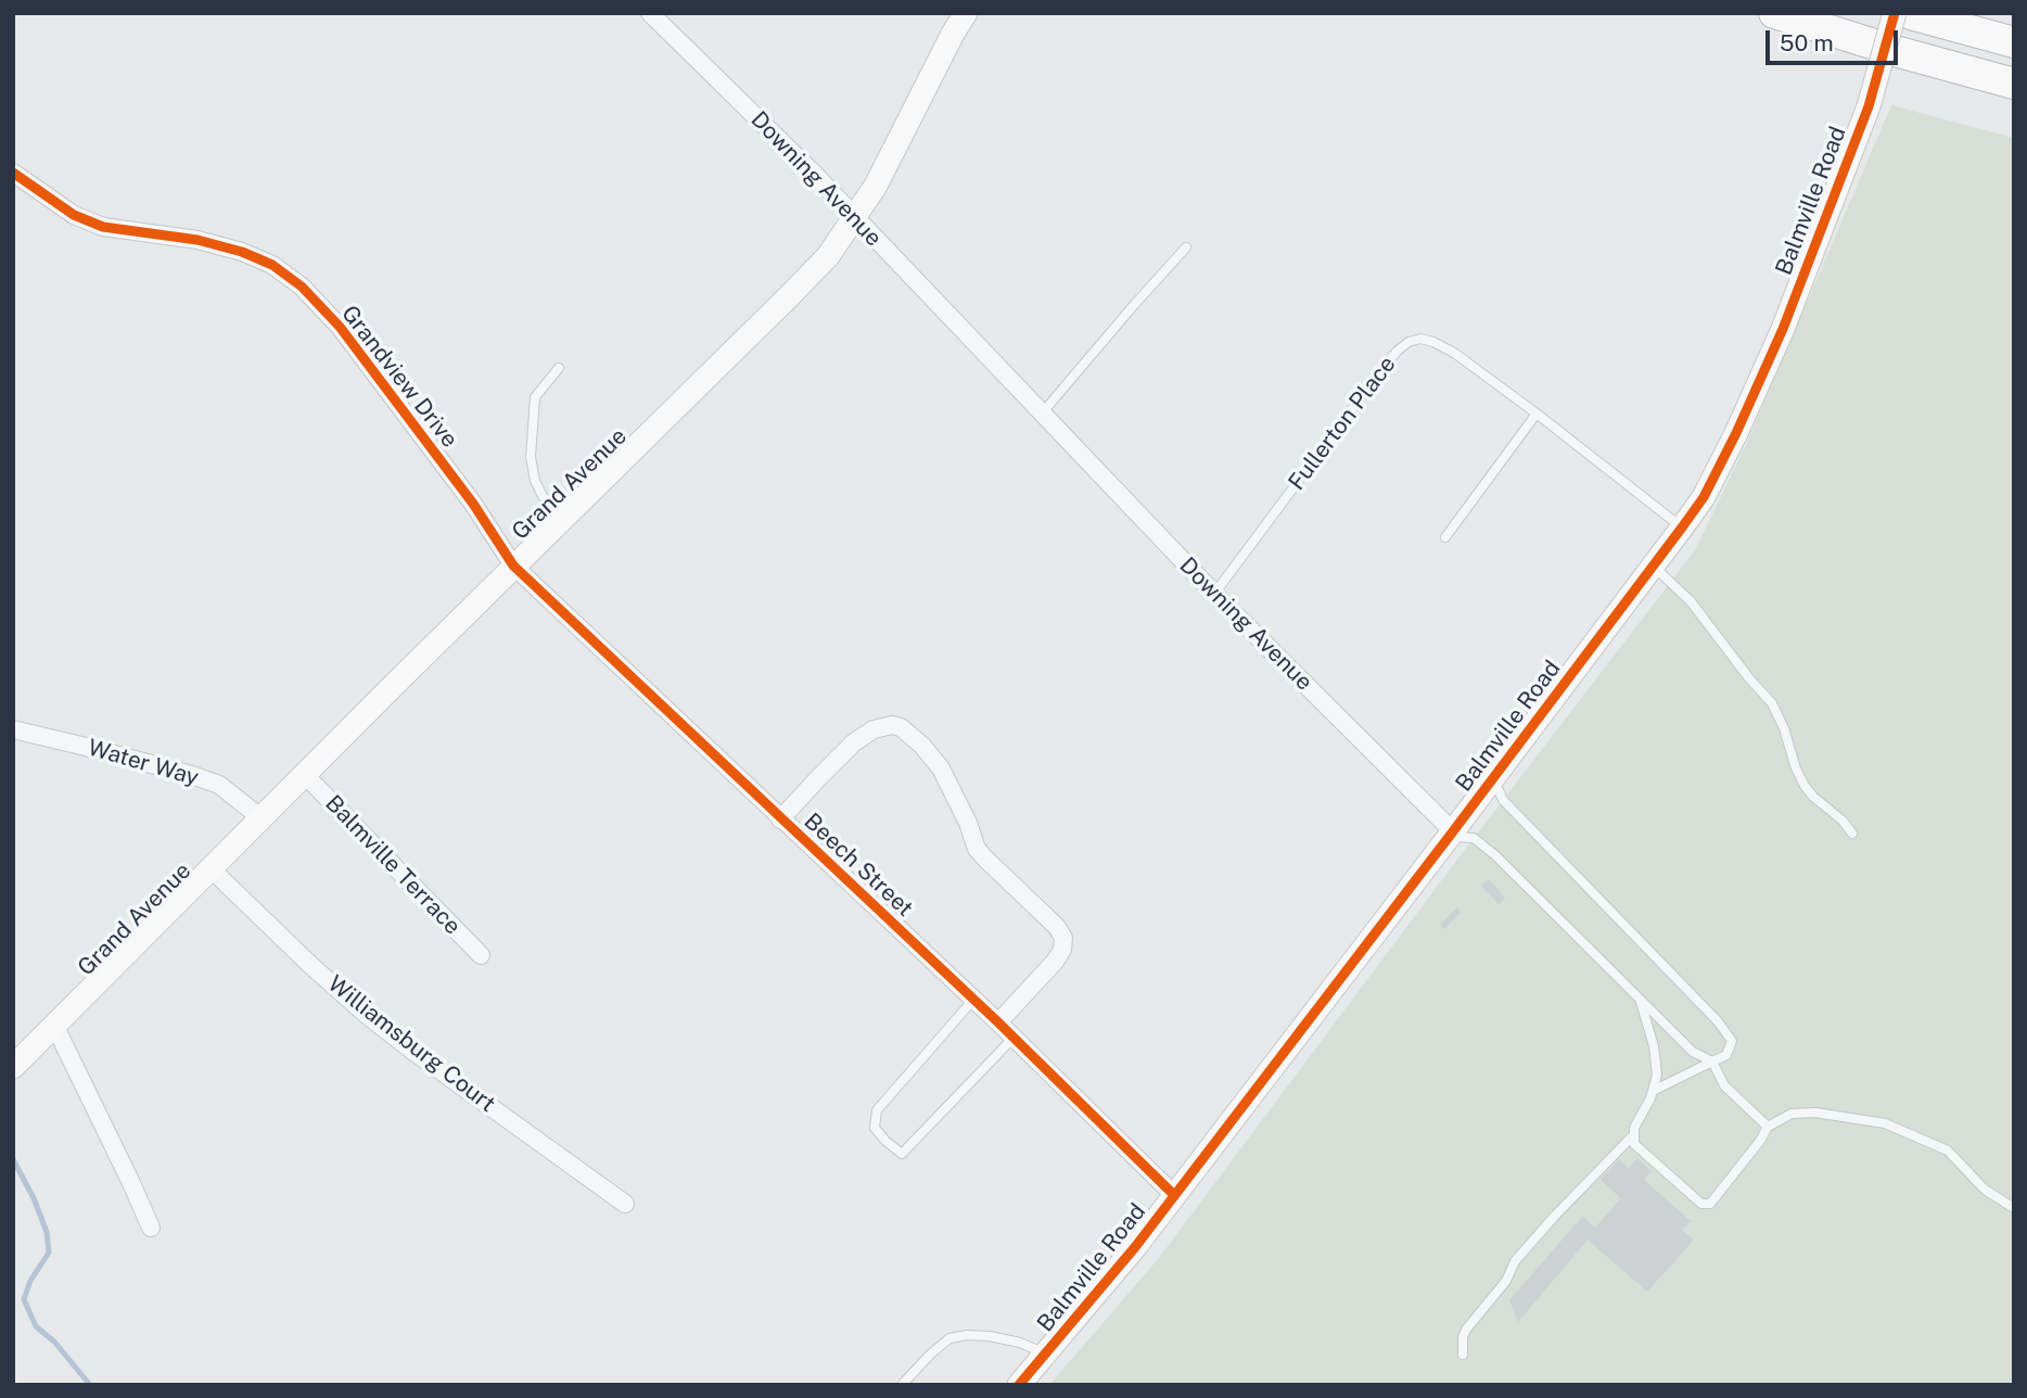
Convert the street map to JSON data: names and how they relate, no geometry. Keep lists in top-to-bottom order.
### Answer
{
  "streets": {
    "street": [
      "Downing Avenue",
      "Balmville Road",
      "Grandview Drive",
      "Grand Avenue",
      "Water Way",
      "Balmville Terrace",
      "Beech Street",
      "Williamsburg Court"
    ],
    "lane": ["Fullerton Place"]
  },
  "crossings": [
    ["Downing Avenue", "Balmville Road"],
    ["Downing Avenue", "Fullerton Place"],
    ["Downing Avenue", "Grand Avenue"],
    ["Balmville Road", "Fullerton Place"],
    ["Balmville Road", "Beech Street"],
    ["Grandview Drive", "Grand Avenue"],
    ["Grandview Drive", "Beech Street"],
    ["Grand Avenue", "Water Way"],
    ["Grand Avenue", "Balmville Terrace"],
    ["Grand Avenue", "Beech Street"],
    ["Grand Avenue", "Williamsburg Court"]
  ],
  "scale_bar": "50 m"
}
